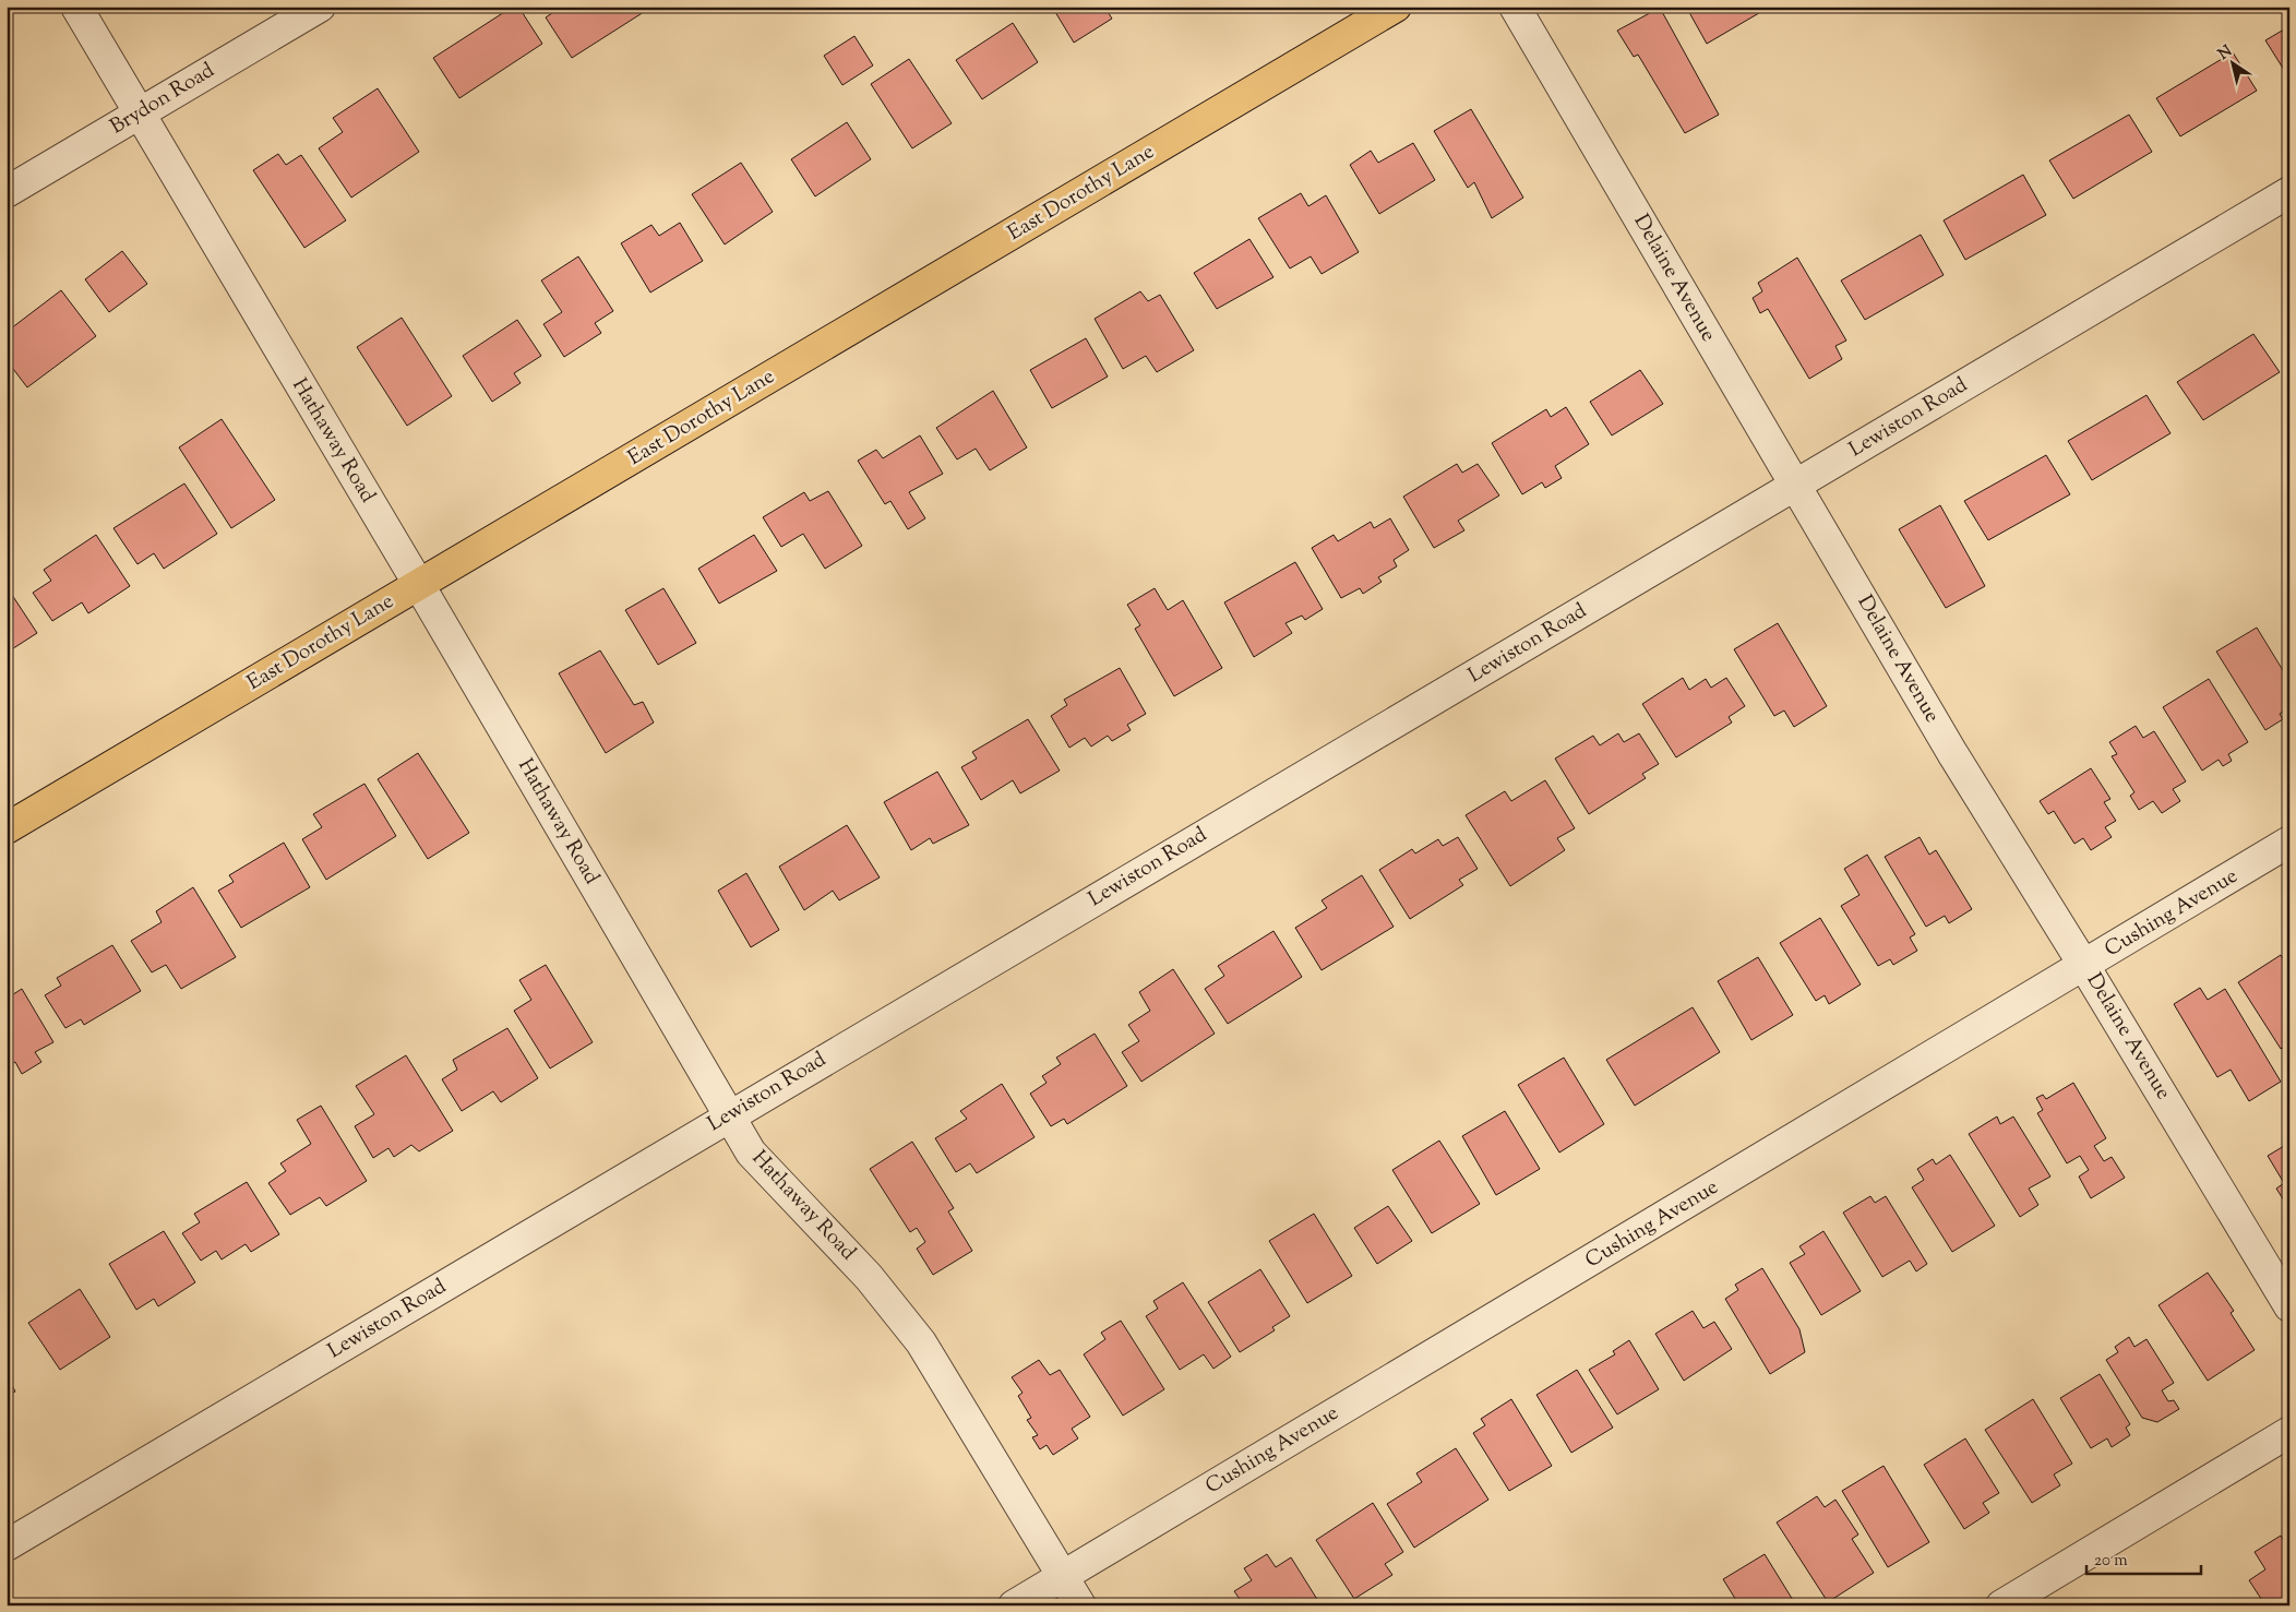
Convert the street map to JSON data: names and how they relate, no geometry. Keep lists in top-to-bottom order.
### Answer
{
  "streets": {
    "main road": ["East Dorothy Lane"],
    "street": [
      "Brydon Road",
      "Delaine Avenue",
      "Lewiston Road",
      "Hathaway Road",
      "Cushing Avenue"
    ]
  },
  "crossings": [
    ["Brydon Road", "Hathaway Road"],
    ["East Dorothy Lane", "Hathaway Road"],
    ["Delaine Avenue", "Lewiston Road"],
    ["Delaine Avenue", "Cushing Avenue"],
    ["Lewiston Road", "Hathaway Road"],
    ["Hathaway Road", "Cushing Avenue"]
  ],
  "scale_bar": "20 m",
  "north": "top left"
}
